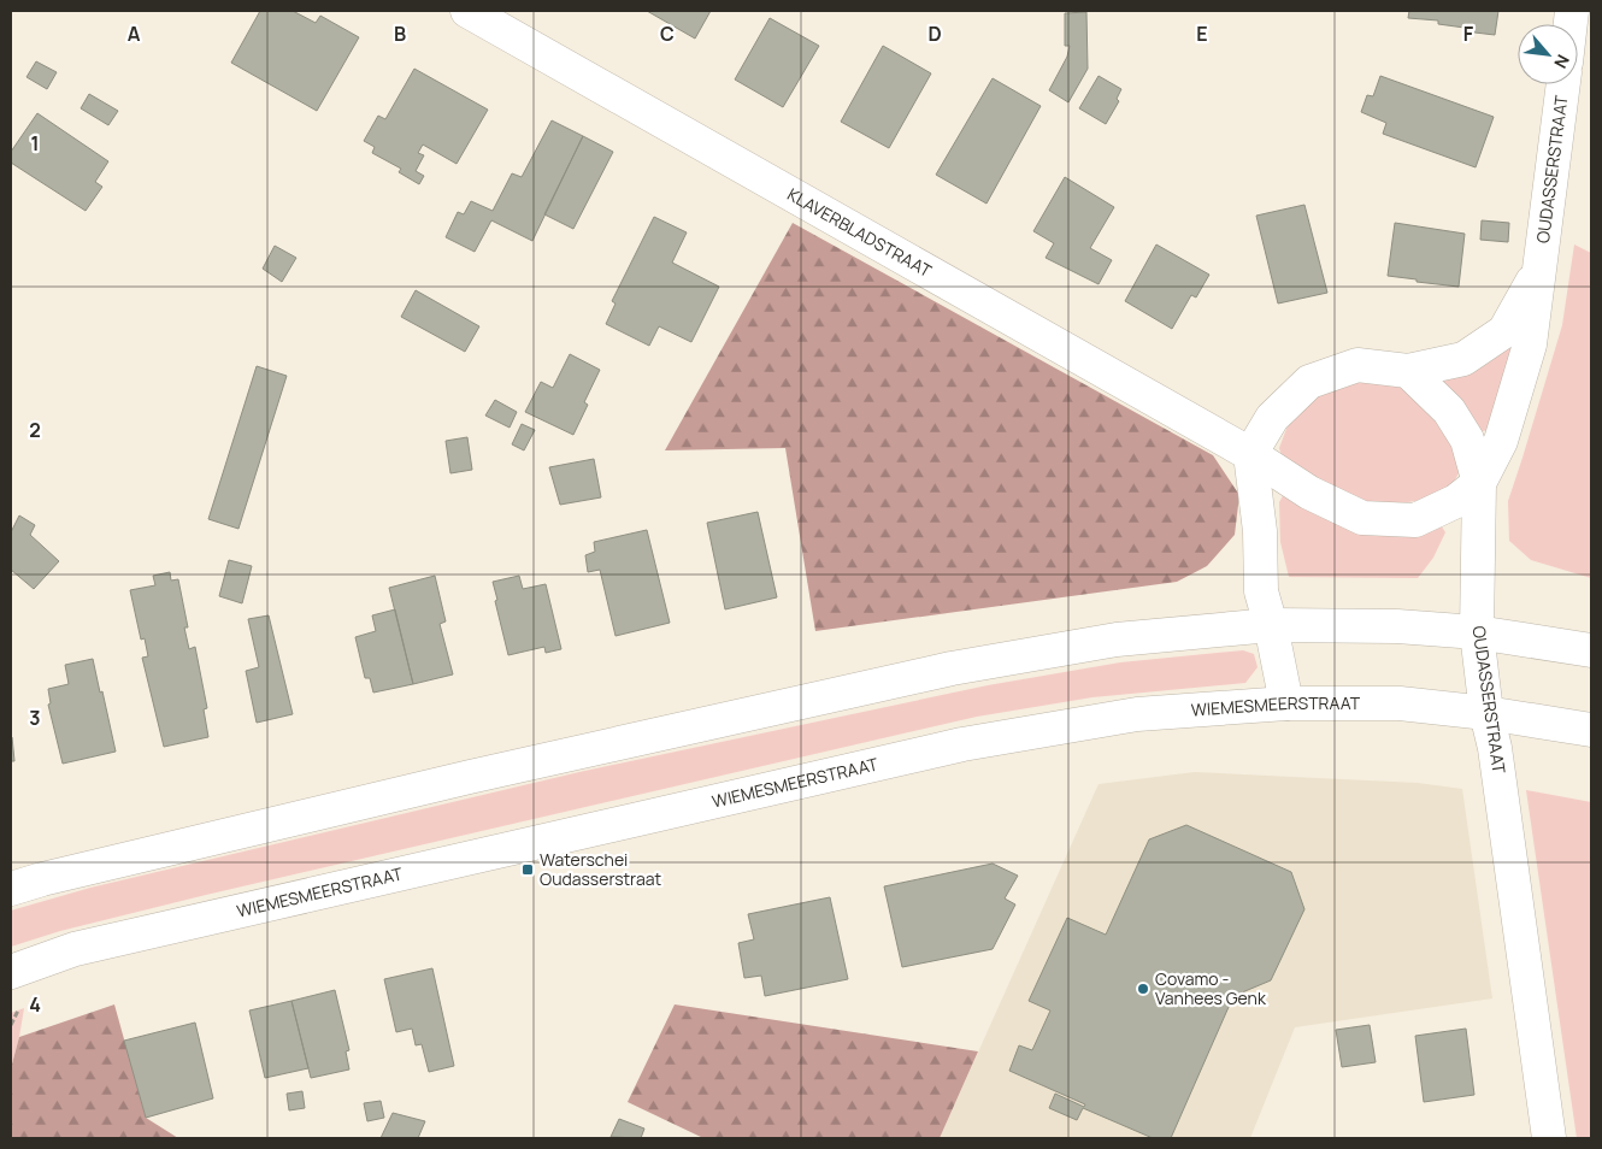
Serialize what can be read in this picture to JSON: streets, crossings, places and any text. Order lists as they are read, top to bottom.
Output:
{
  "streets": {
    "main road": ["OUDASSERSTRAAT", "KLAVERBLADSTRAAT", "WIEMESMEERSTRAAT"]
  },
  "crossings": [
    ["OUDASSERSTRAAT", "KLAVERBLADSTRAAT"],
    ["OUDASSERSTRAAT", "WIEMESMEERSTRAAT"]
  ],
  "places": {
    "transit": ["Waterschei Oudasserstraat"],
    "other": ["Covamo - Vanhees Genk"]
  },
  "north": "bottom right",
  "grid": {
    "columns": [
      "A",
      "B",
      "C",
      "D",
      "E",
      "F"
    ],
    "rows": [
      "1",
      "2",
      "3",
      "4"
    ]
  }
}
